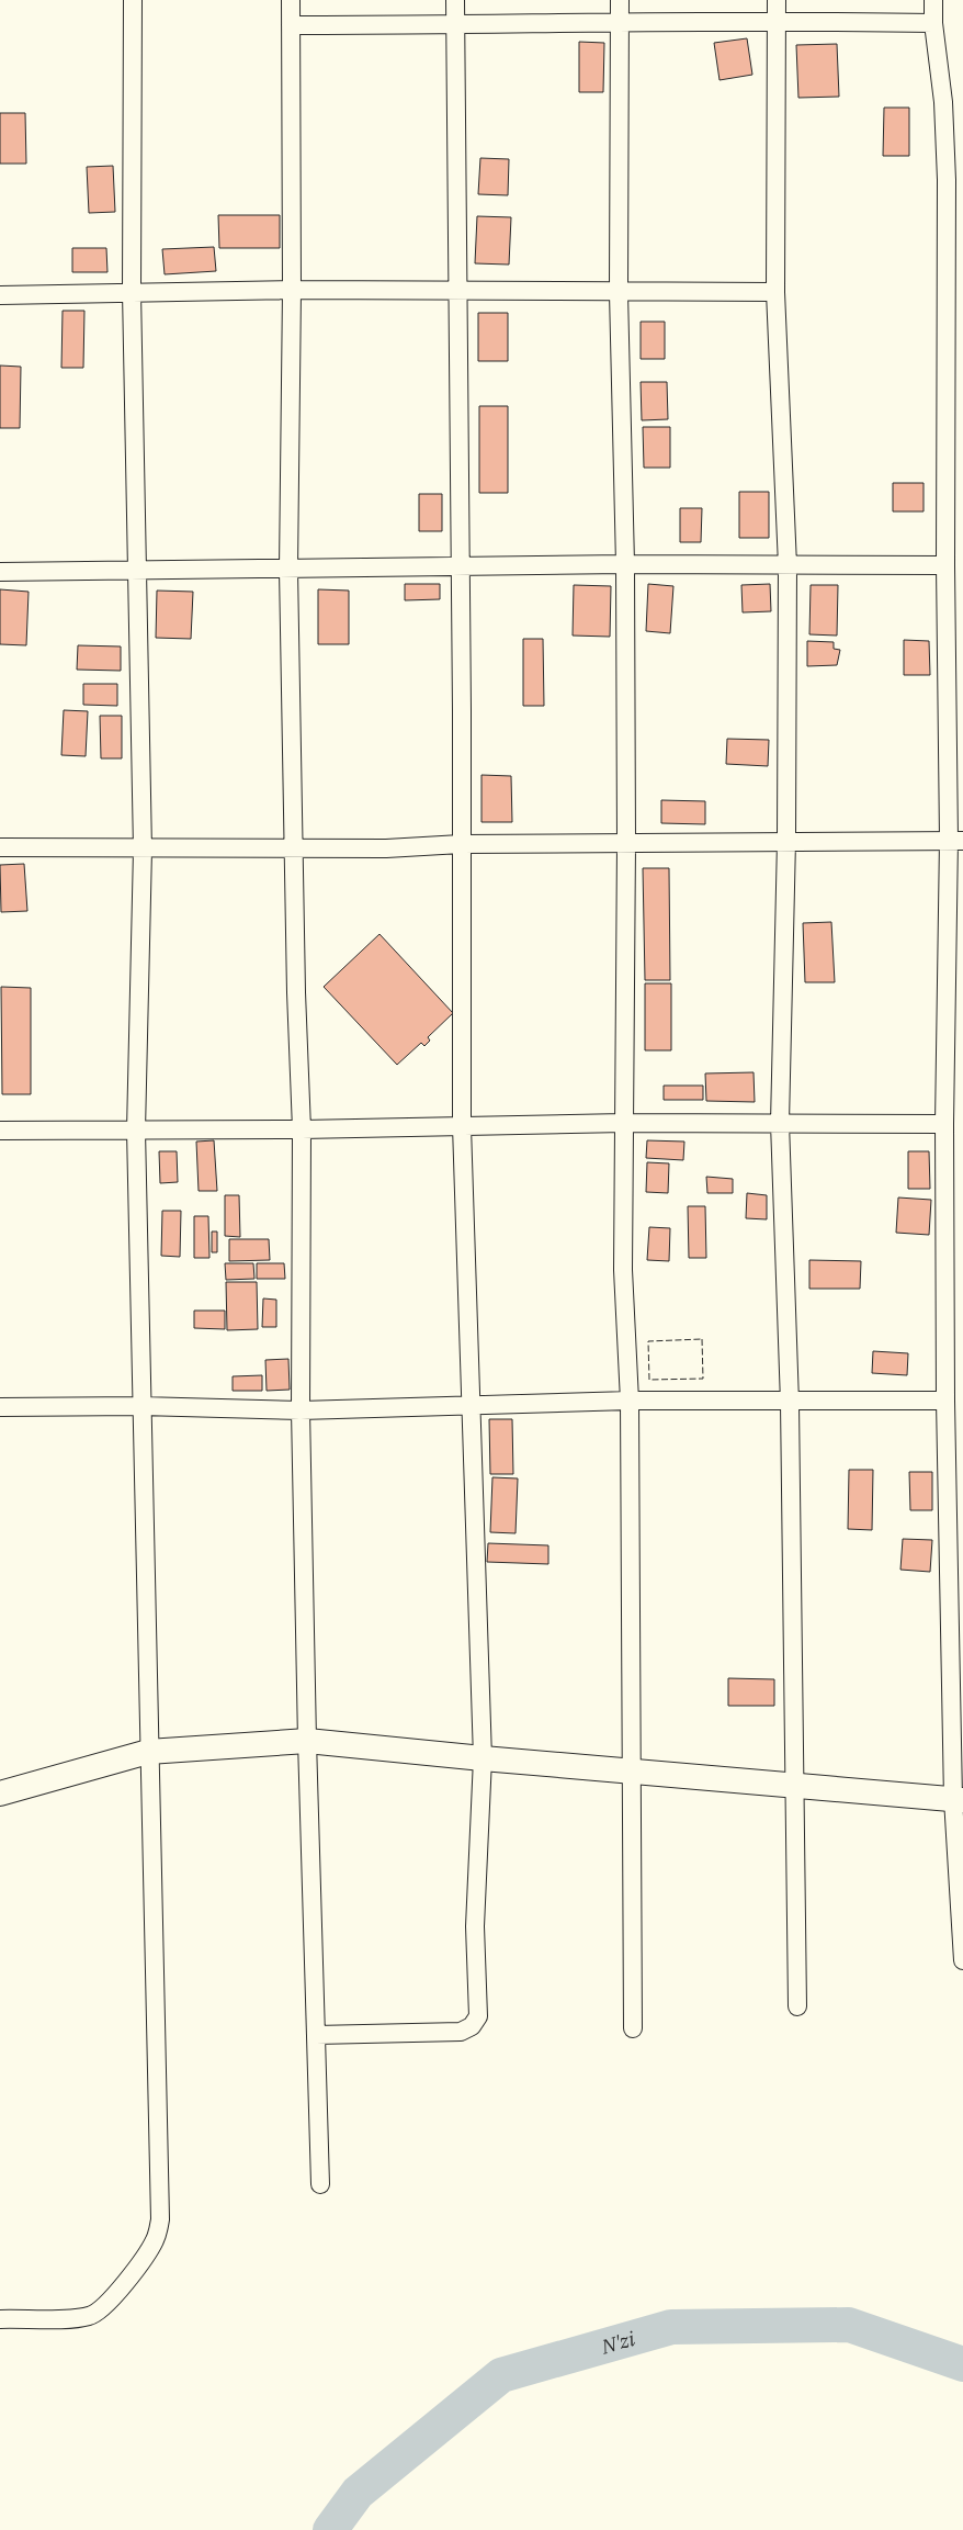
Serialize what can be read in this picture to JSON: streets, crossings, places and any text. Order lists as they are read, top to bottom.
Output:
{
  "water": ["N'zi"]
}
